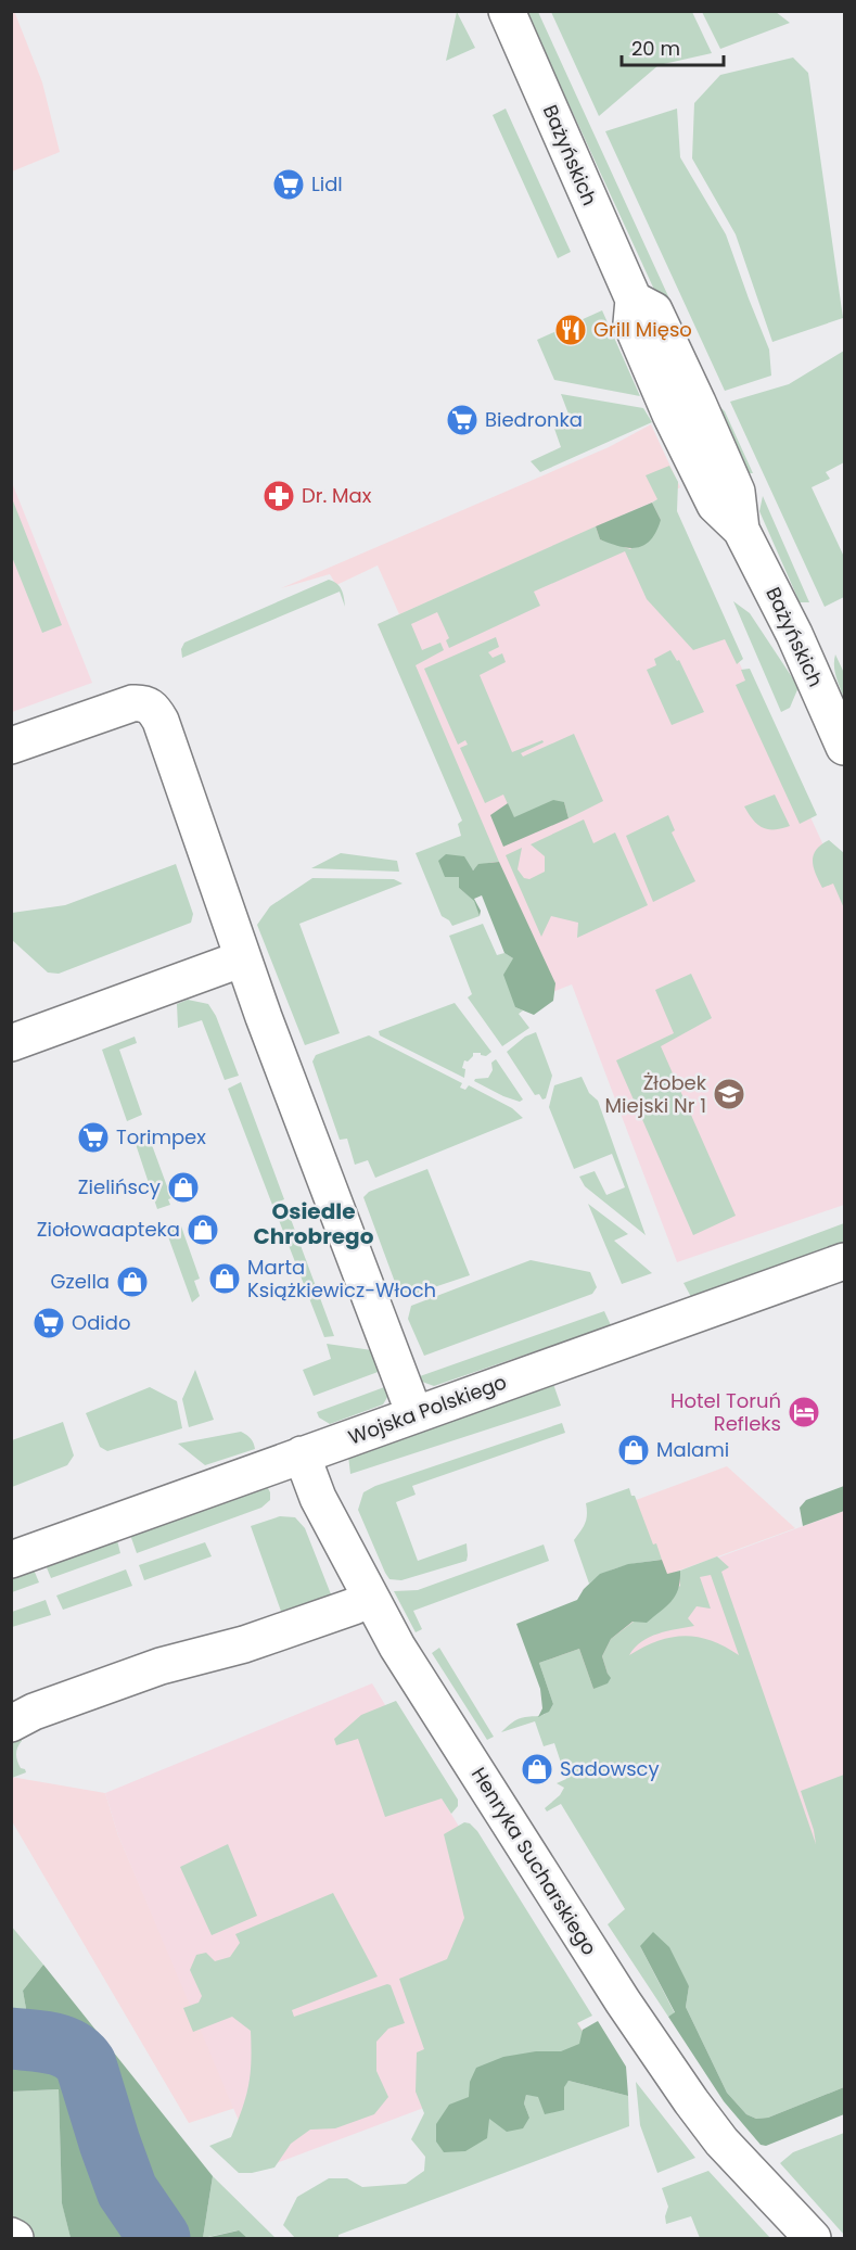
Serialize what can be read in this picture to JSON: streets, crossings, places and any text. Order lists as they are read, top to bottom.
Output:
{
  "streets": {
    "street": ["Bażyńskich", "Wojska Polskiego", "Henryka Sucharskiego"]
  },
  "crossings": [
    ["Wojska Polskiego", "Henryka Sucharskiego"]
  ],
  "districts": ["Osiedle Chrobrego"],
  "places": {
    "supermarket": [
      "Lidl",
      "Biedronka",
      "Torimpex",
      "Odido"
    ],
    "restaurant": ["Grill Mięso"],
    "pharmacy": ["Dr. Max"],
    "school or university": ["Żłobek Miejski Nr 1"],
    "shop": [
      "Zielińscy",
      "Ziołowaapteka",
      "Marta Książkiewicz-Włoch",
      "Gzella",
      "Malami",
      "Sadowscy"
    ],
    "hotel": ["Hotel Toruń Refleks"]
  },
  "scale_bar": "20 m"
}
